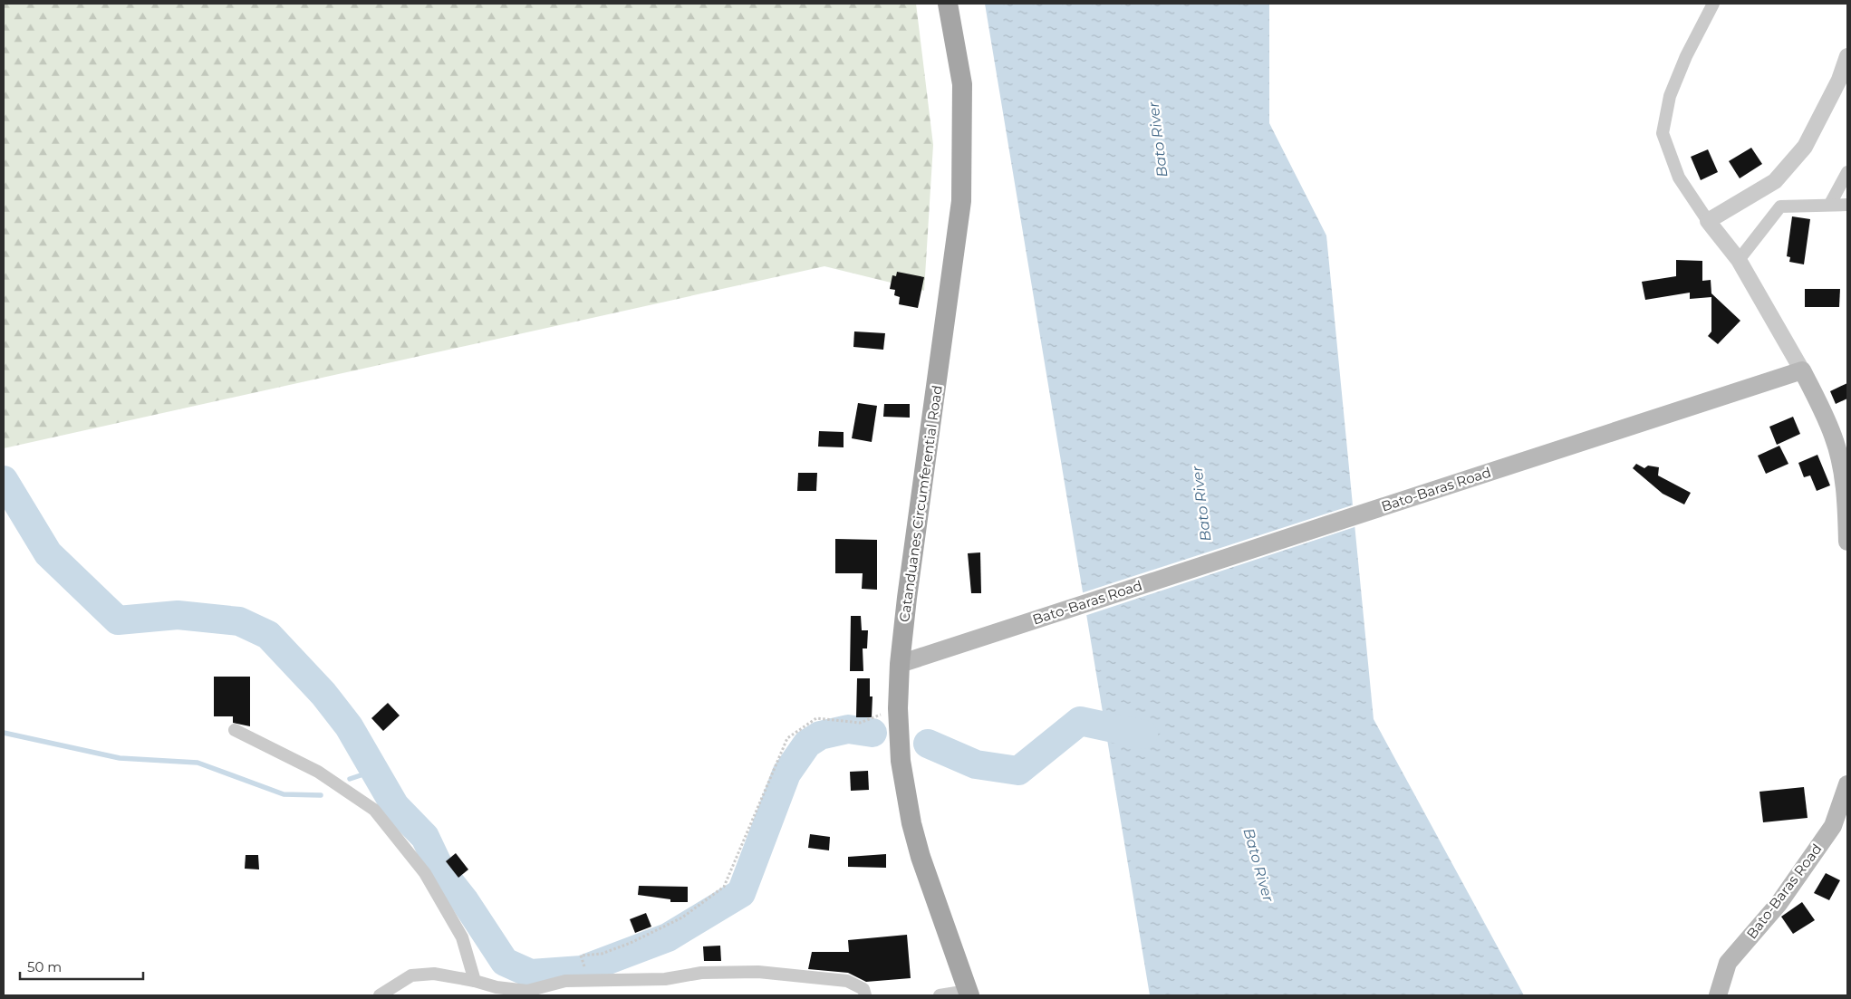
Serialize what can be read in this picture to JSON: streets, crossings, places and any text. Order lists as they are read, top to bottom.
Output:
{
  "streets": {
    "main road": ["Bato-Baras Road", "Catanduanes Circumferential Road"]
  },
  "crossings": [
    ["Bato-Baras Road", "Catanduanes Circumferential Road"]
  ],
  "water": ["Bato River"],
  "scale_bar": "50 m"
}
